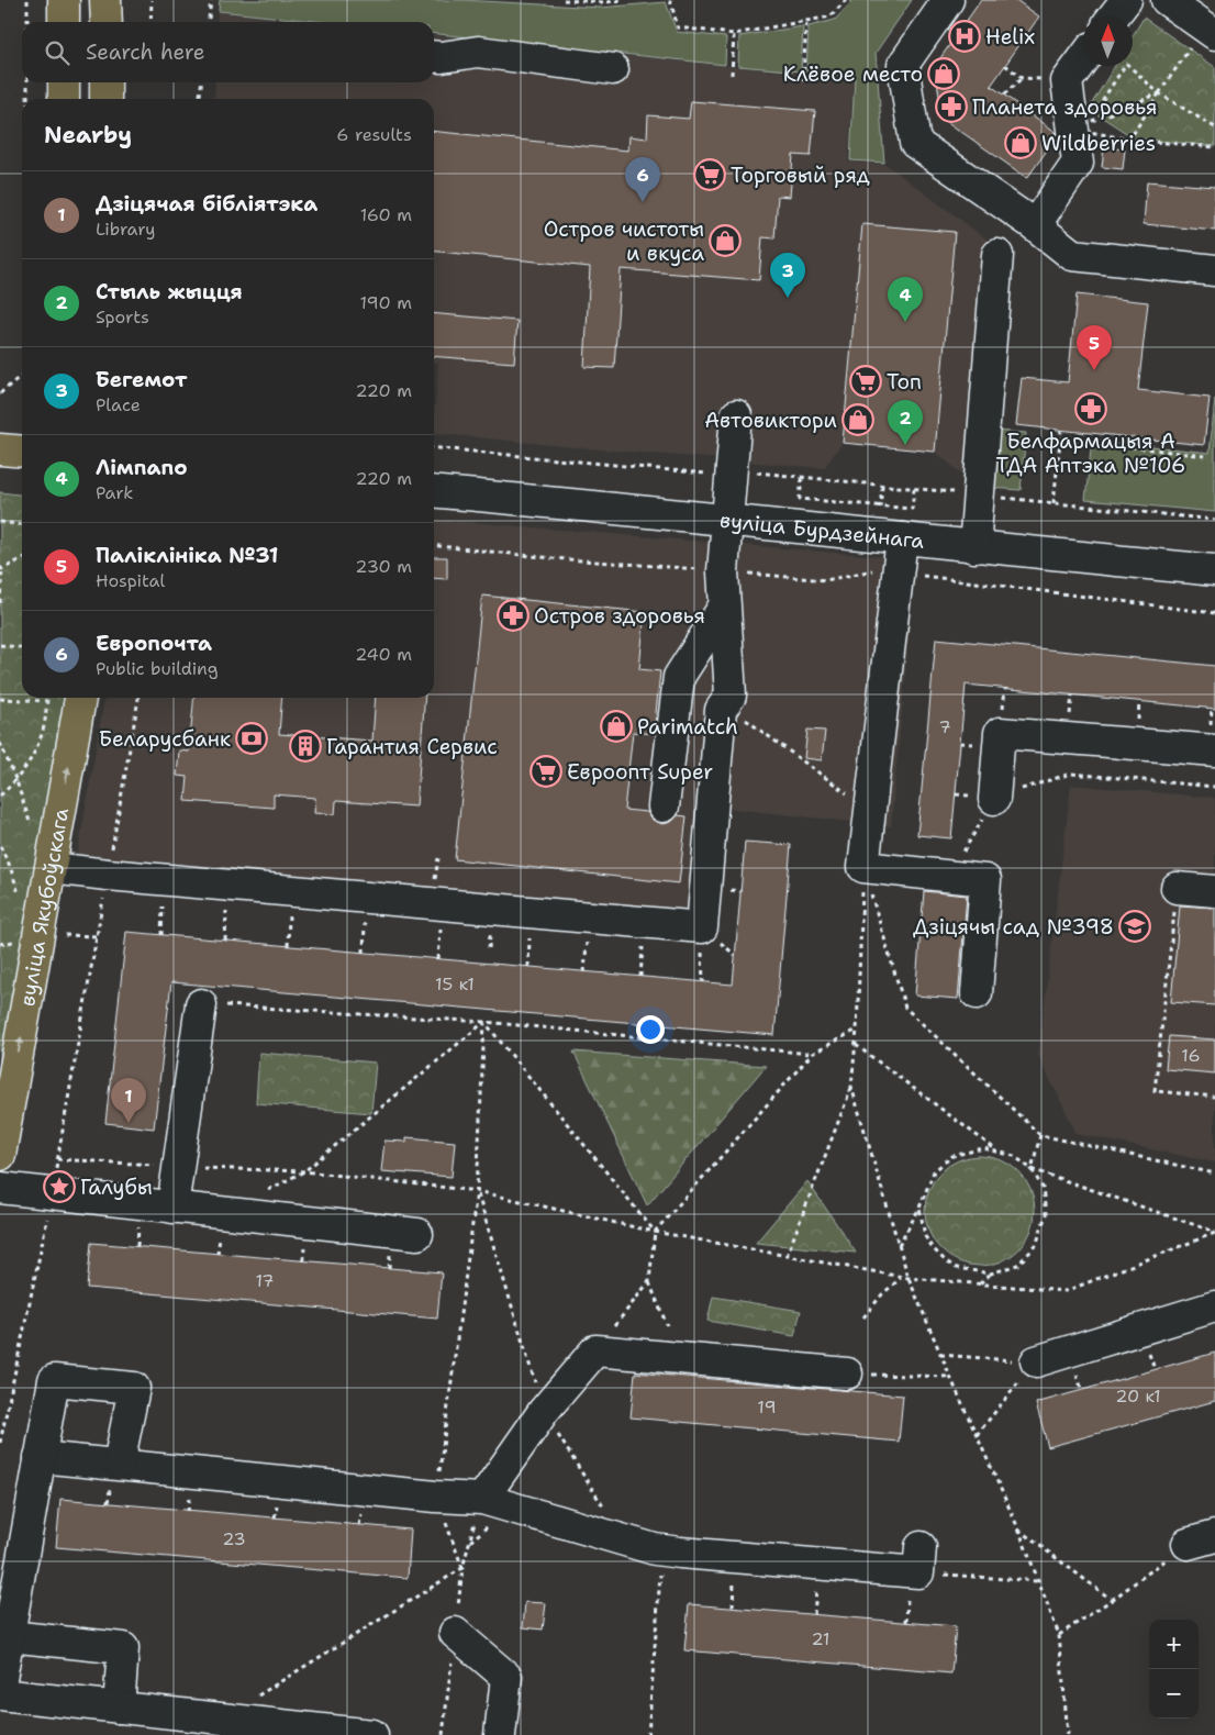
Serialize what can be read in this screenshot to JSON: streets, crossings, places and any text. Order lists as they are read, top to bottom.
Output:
{
  "streets": {
    "main road": ["вуліца Якубоўскага"],
    "street": ["вуліца Бурдзейнага"]
  },
  "one_way": ["вуліца Якубоўскага"],
  "places": {
    "hospital": ["Helix"],
    "shop": [
      "Клёвое место",
      "Wildberries",
      "Остров чистоты и вкуса",
      "Автовиктори",
      "Parimatch"
    ],
    "pharmacy": ["Планета здоровья", "Белфармацыя А ТДА Аптэка №106", "Остров здоровья"],
    "supermarket": ["Торговый ряд", "Топ", "Евроопт Super"],
    "bank": ["Беларусбанк"],
    "building": ["Гарантия Сервис"],
    "school or university": ["Дзіцячы сад №398"],
    "place": ["Галубы"]
  },
  "house_numbers": [
    "7",
    "15 к1",
    "16",
    "17",
    "20 к1",
    "19",
    "23",
    "21"
  ],
  "north": "top",
  "page": {
    "search": "Search here",
    "heading": ["Nearby", "6 results"],
    "pins": [
      "6",
      "3",
      "4",
      "5",
      "2",
      "1"
    ],
    "list": [
      {
        "mark": "1",
        "name": "Дзіцячая бібліятэка",
        "note": "Library",
        "value": "160 m"
      },
      {
        "mark": "2",
        "name": "Стыль жыцця",
        "note": "Sports",
        "value": "190 m"
      },
      {
        "mark": "3",
        "name": "Бегемот",
        "note": "Place",
        "value": "220 m"
      },
      {
        "mark": "4",
        "name": "Лімпапо",
        "note": "Park",
        "value": "220 m"
      },
      {
        "mark": "5",
        "name": "Паліклініка №31",
        "note": "Hospital",
        "value": "230 m"
      },
      {
        "mark": "6",
        "name": "Европочта",
        "note": "Public building",
        "value": "240 m"
      }
    ],
    "map_buttons": ["+", "−"]
  }
}
